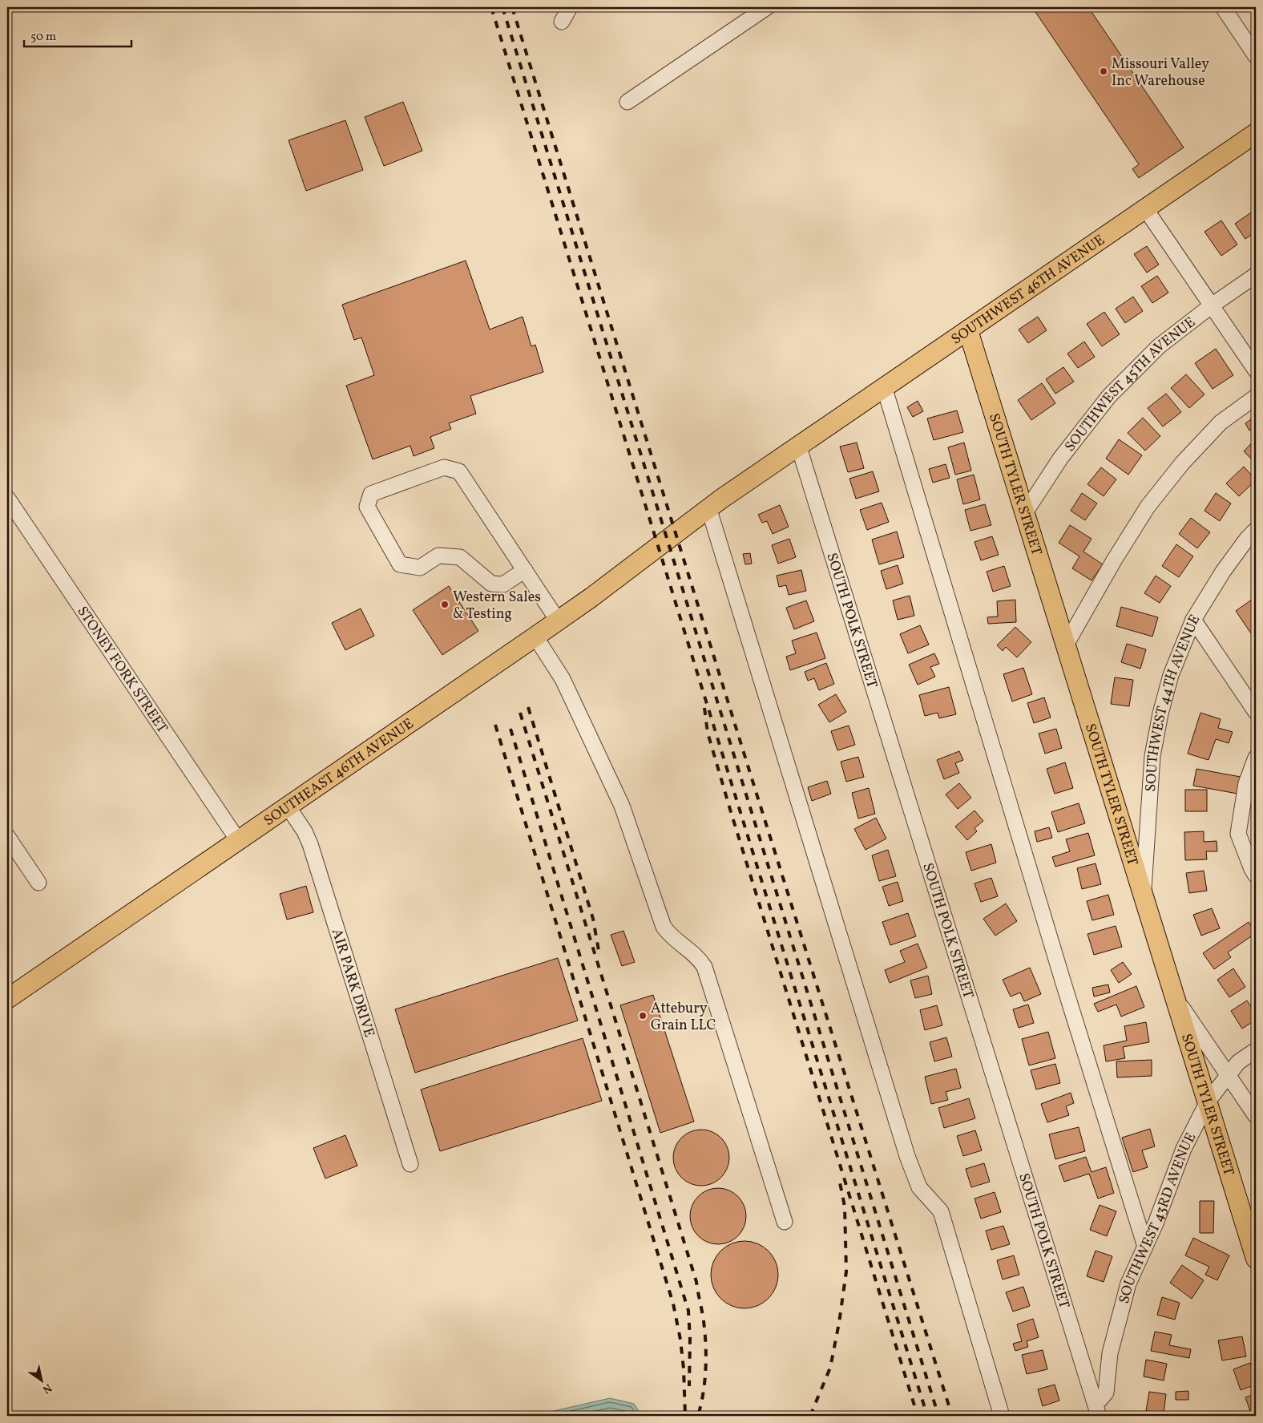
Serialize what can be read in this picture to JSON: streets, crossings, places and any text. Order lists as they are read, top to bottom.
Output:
{
  "streets": {
    "main road": ["SOUTHWEST 46TH AVENUE", "SOUTH TYLER STREET", "SOUTHEAST 46TH AVENUE"],
    "street": [
      "SOUTHWEST 45TH AVENUE",
      "SOUTH POLK STREET",
      "STONEY FORK STREET",
      "SOUTHWEST 44TH AVENUE",
      "AIR PARK DRIVE",
      "SOUTHWEST 43RD AVENUE"
    ]
  },
  "crossings": [
    ["SOUTHWEST 46TH AVENUE", "SOUTH TYLER STREET"],
    ["SOUTHWEST 46TH AVENUE", "SOUTH POLK STREET"],
    ["SOUTHWEST 46TH AVENUE", "SOUTHEAST 46TH AVENUE"],
    ["SOUTHWEST 45TH AVENUE", "SOUTH TYLER STREET"],
    ["SOUTH TYLER STREET", "SOUTHWEST 44TH AVENUE"],
    ["SOUTH TYLER STREET", "SOUTHWEST 43RD AVENUE"],
    ["SOUTH POLK STREET", "SOUTHWEST 43RD AVENUE"],
    ["STONEY FORK STREET", "SOUTHEAST 46TH AVENUE"],
    ["SOUTHEAST 46TH AVENUE", "AIR PARK DRIVE"]
  ],
  "places": ["Missouri Valley Inc Warehouse", "Western Sales & Testing", "Attebury Grain LLC"],
  "scale_bar": "50 m",
  "north": "bottom right"
}
